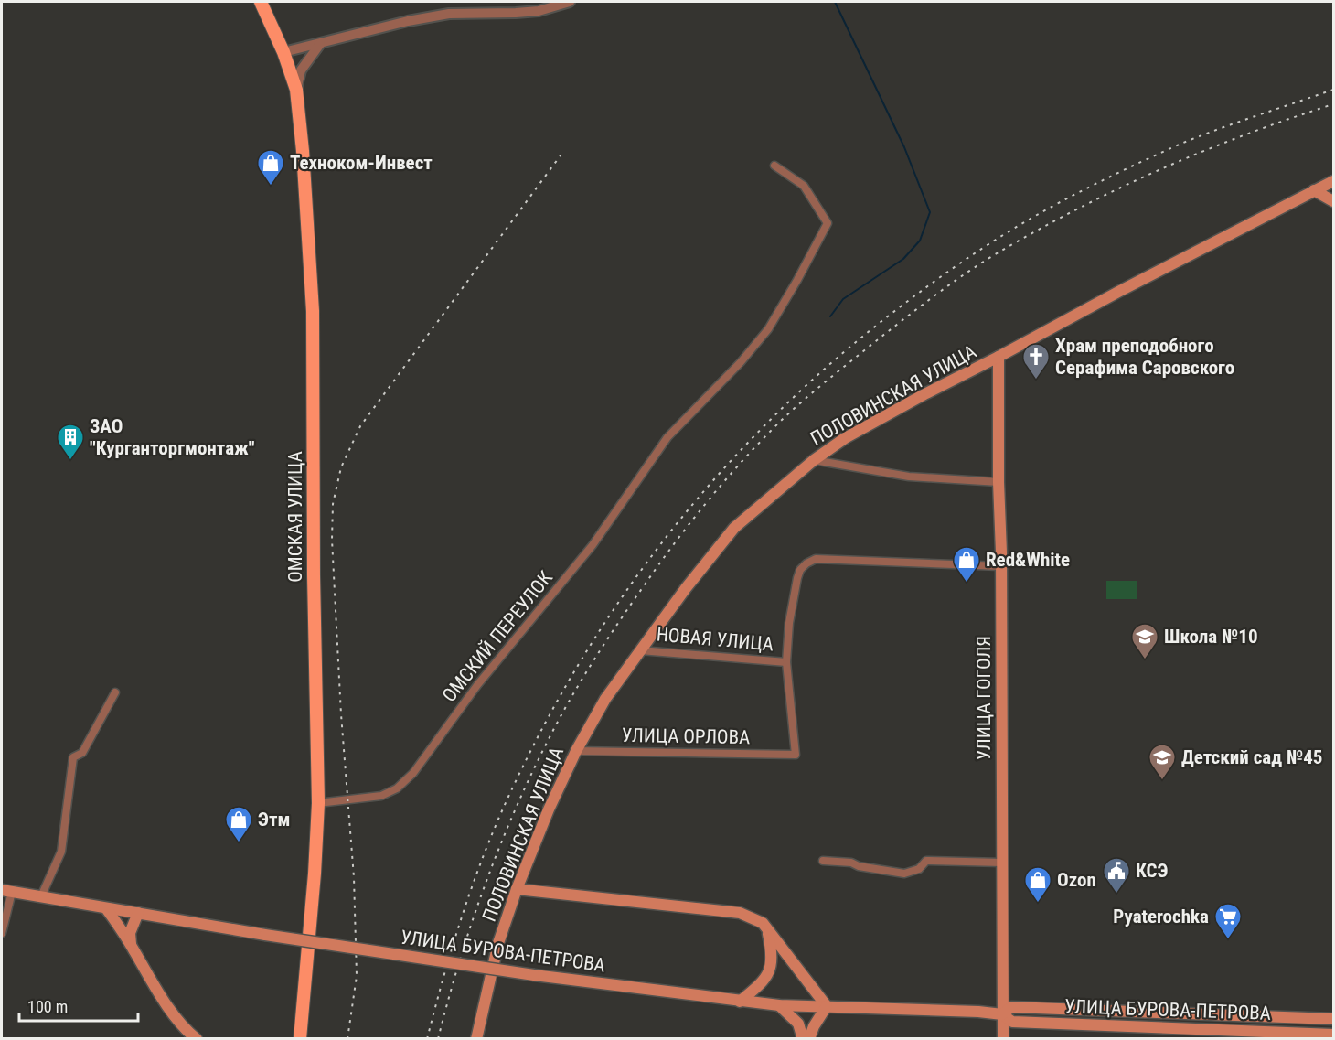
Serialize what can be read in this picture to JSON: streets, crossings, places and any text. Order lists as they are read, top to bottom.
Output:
{
  "streets": {
    "main road": [
      "ПОЛОВИНСКАЯ УЛИЦА",
      "ОМСКАЯ УЛИЦА",
      "УЛИЦА ГОГОЛЯ",
      "УЛИЦА БУРОВА-ПЕТРОВА"
    ],
    "street": ["ОМСКИЙ ПЕРЕУЛОК", "НОВАЯ УЛИЦА", "УЛИЦА ОРЛОВА"]
  },
  "crossings": [
    ["ПОЛОВИНСКАЯ УЛИЦА", "НОВАЯ УЛИЦА"],
    ["ПОЛОВИНСКАЯ УЛИЦА", "УЛИЦА ГОГОЛЯ"],
    ["ПОЛОВИНСКАЯ УЛИЦА", "УЛИЦА ОРЛОВА"],
    ["ОМСКАЯ УЛИЦА", "ОМСКИЙ ПЕРЕУЛОК"],
    ["НОВАЯ УЛИЦА", "УЛИЦА ОРЛОВА"],
    ["УЛИЦА ГОГОЛЯ", "УЛИЦА БУРОВА-ПЕТРОВА"]
  ],
  "places": {
    "shop": [
      "Техноком-Инвест",
      "Red&White",
      "Этм",
      "Ozon"
    ],
    "church": ["Храм преподобного Серафима Саровского"],
    "building": ["ЗАО \"Курганторгмонтаж\""],
    "school or university": ["Школа №10", "Детский сад №45"],
    "public building": ["КСЭ"],
    "supermarket": ["Pyaterochka"]
  },
  "scale_bar": "100 m"
}
